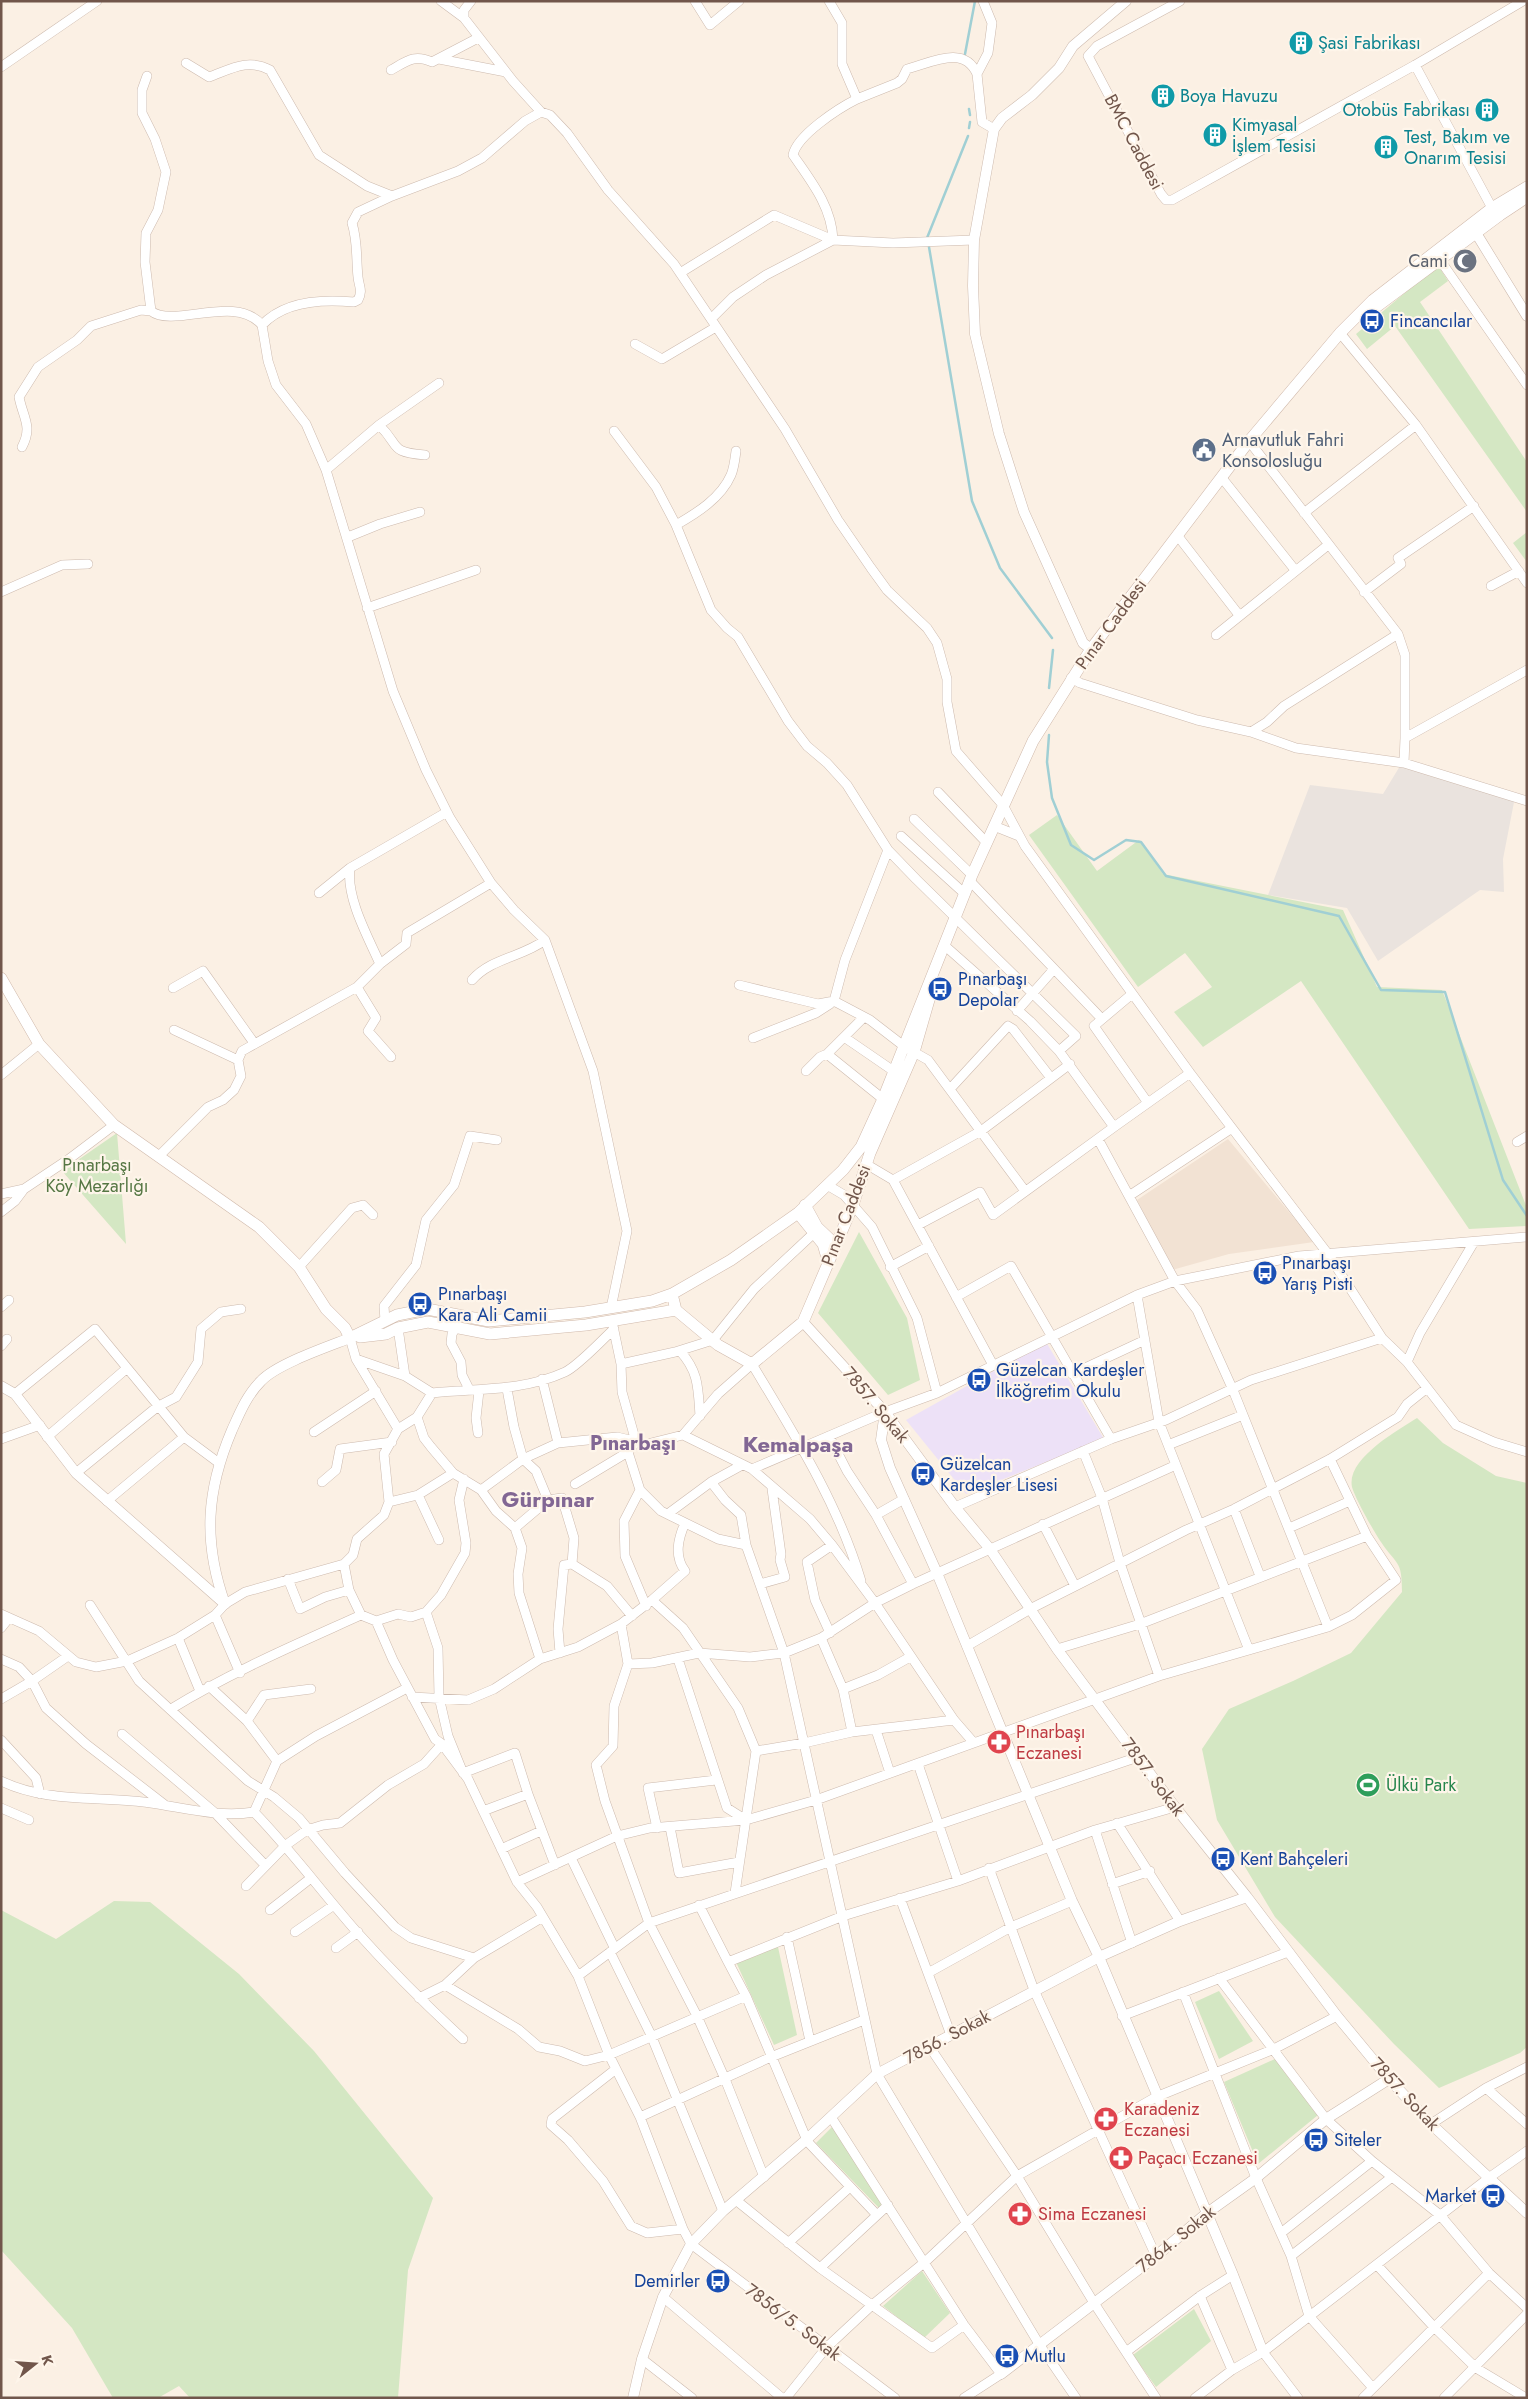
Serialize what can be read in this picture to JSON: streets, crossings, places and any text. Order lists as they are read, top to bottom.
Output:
{
  "streets": {
    "main road": ["Pınar Caddesi"],
    "street": [
      "BMC Caddesi",
      "7857. Sokak",
      "7856. Sokak",
      "7864. Sokak",
      "7856/5. Sokak"
    ]
  },
  "crossings": [
    ["Pınar Caddesi", "7857. Sokak"],
    ["7857. Sokak", "7856. Sokak"],
    ["7857. Sokak", "7864. Sokak"],
    ["7856. Sokak", "7856/5. Sokak"]
  ],
  "districts": ["Pınarbaşı", "Kemalpaşa", "Gürpınar"],
  "parks": ["Pınarbaşı Köy Mezarlığı"],
  "places": {
    "building": [
      "Şasi Fabrikası",
      "Boya Havuzu",
      "Otobüs Fabrikası",
      "Kimyasal İşlem Tesisi",
      "Test, Bakım ve Onarım Tesisi"
    ],
    "mosque": ["Cami"],
    "bus stop": [
      "Fincancılar",
      "Pınarbaşı Depolar",
      "Pınarbaşı Yarış Pisti",
      "Pınarbaşı Kara Ali Camii",
      "Güzelcan Kardeşler İlköğretim Okulu",
      "Güzelcan Kardeşler Lisesi",
      "Kent Bahçeleri",
      "Siteler",
      "Market",
      "Demirler",
      "Mutlu"
    ],
    "public building": ["Arnavutluk Fahri Konsolosluğu"],
    "pharmacy": [
      "Pınarbaşı Eczanesi",
      "Karadeniz Eczanesi",
      "Paçacı Eczanesi",
      "Sima Eczanesi"
    ],
    "sports": ["Ülkü Park"]
  },
  "north": "right"
}
